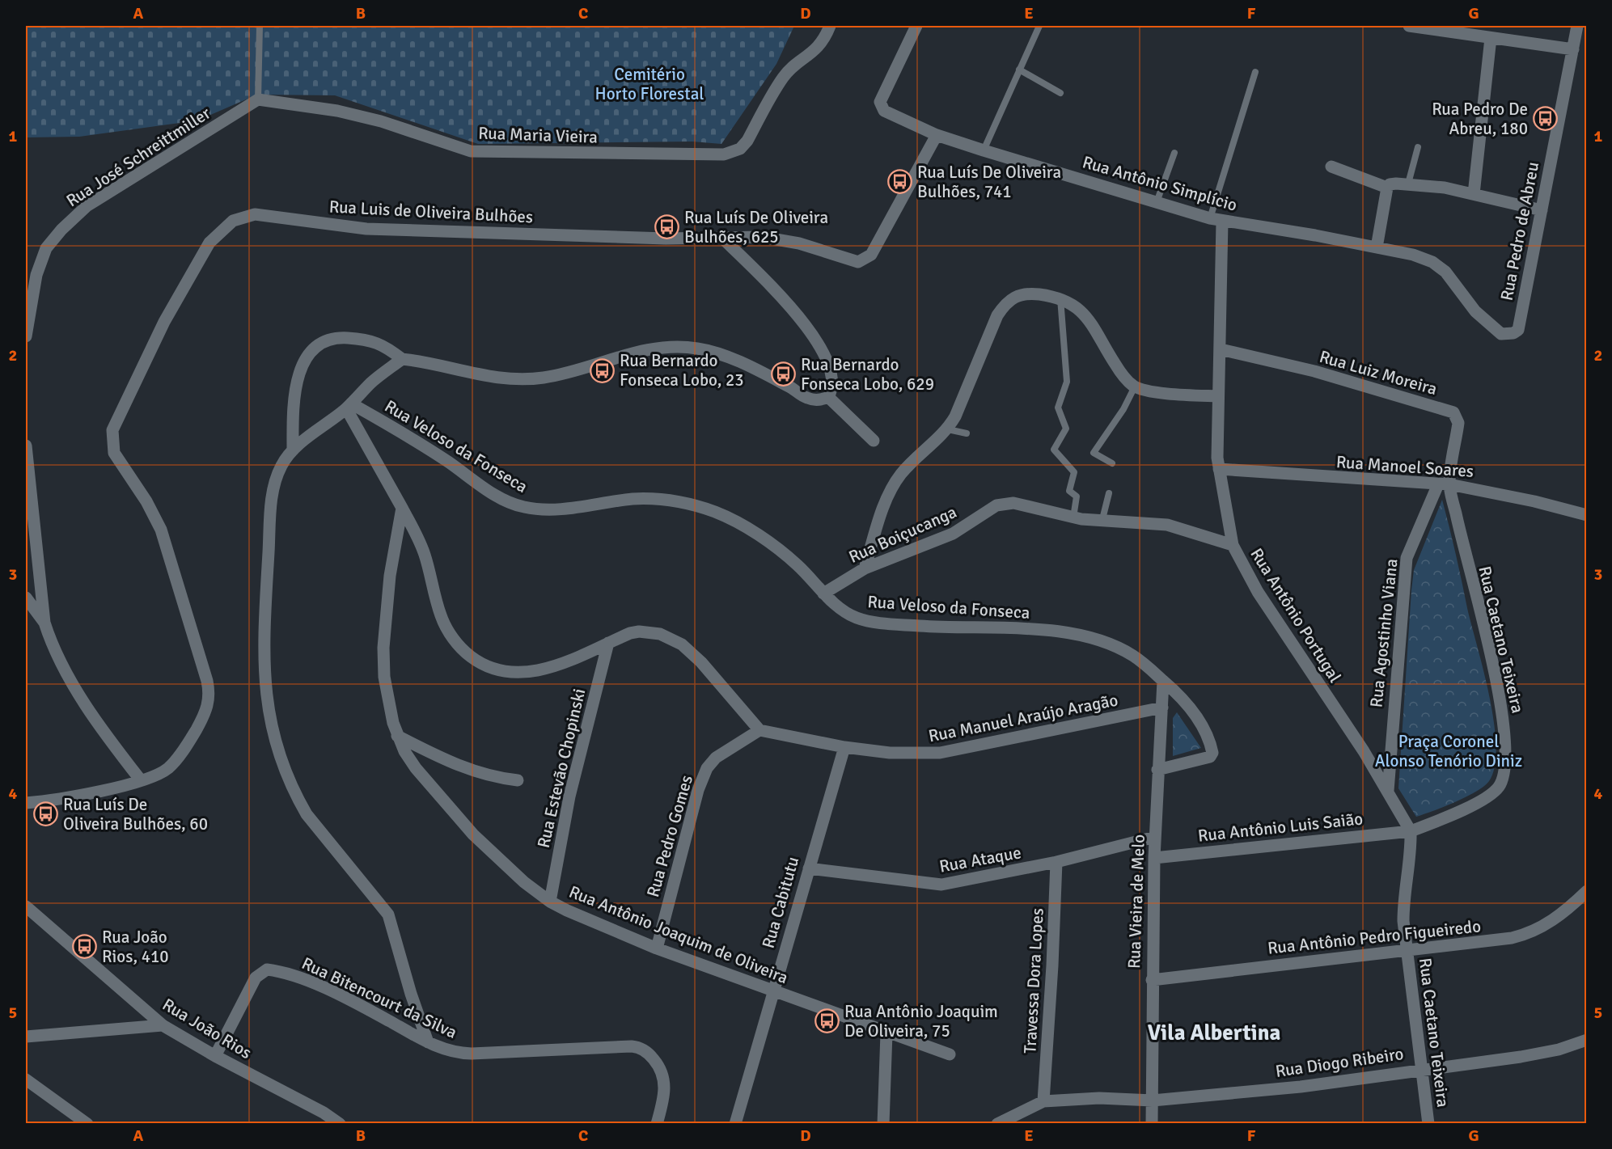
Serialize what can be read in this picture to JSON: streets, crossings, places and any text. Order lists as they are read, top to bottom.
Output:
{
  "streets": {
    "street": [
      "Rua Maria Vieira",
      "Rua José Schreittmiller",
      "Rua Antônio Simplício",
      "Rua Luis de Oliveira Bulhões",
      "Rua Pedro de Abreu",
      "Rua Luiz Moreira",
      "Rua Veloso da Fonseca",
      "Rua Manoel Soares",
      "Rua Boiçucanga",
      "Rua Antônio Portugal",
      "Rua Agostinho Viana",
      "Rua Caetano Teixeira",
      "Rua Manuel Araújo Aragão",
      "Rua Estevão Chopinski",
      "Rua Antônio Luis Saião",
      "Rua Pedro Gomes",
      "Rua Ataque",
      "Rua Vieira de Melo",
      "Rua Cabitutu",
      "Rua Antônio Joaquim de Oliveira",
      "Rua Antônio Pedro Figueiredo",
      "Travessa Dora Lopes",
      "Rua Bitencourt da Silva",
      "Rua João Rios",
      "Rua Diogo Ribeiro"
    ]
  },
  "crossings": [
    ["Rua Maria Vieira", "Rua José Schreittmiller"],
    ["Rua Antônio Simplício", "Rua Luis de Oliveira Bulhões"],
    ["Rua Antônio Simplício", "Rua Pedro de Abreu"],
    ["Rua Antônio Simplício", "Rua Antônio Portugal"],
    ["Rua Luiz Moreira", "Rua Manoel Soares"],
    ["Rua Luiz Moreira", "Rua Antônio Portugal"],
    ["Rua Luiz Moreira", "Rua Agostinho Viana"],
    ["Rua Luiz Moreira", "Rua Caetano Teixeira"],
    ["Rua Veloso da Fonseca", "Rua Boiçucanga"],
    ["Rua Veloso da Fonseca", "Rua Vieira de Melo"],
    ["Rua Manoel Soares", "Rua Antônio Portugal"],
    ["Rua Manoel Soares", "Rua Agostinho Viana"],
    ["Rua Manoel Soares", "Rua Caetano Teixeira"],
    ["Rua Boiçucanga", "Rua Antônio Portugal"],
    ["Rua Antônio Portugal", "Rua Agostinho Viana"],
    ["Rua Antônio Portugal", "Rua Caetano Teixeira"],
    ["Rua Antônio Portugal", "Rua Antônio Luis Saião"],
    ["Rua Agostinho Viana", "Rua Caetano Teixeira"],
    ["Rua Caetano Teixeira", "Rua Antônio Luis Saião"],
    ["Rua Caetano Teixeira", "Rua Antônio Pedro Figueiredo"],
    ["Rua Caetano Teixeira", "Rua Diogo Ribeiro"],
    ["Rua Manuel Araújo Aragão", "Rua Pedro Gomes"],
    ["Rua Manuel Araújo Aragão", "Rua Vieira de Melo"],
    ["Rua Manuel Araújo Aragão", "Rua Cabitutu"],
    ["Rua Estevão Chopinski", "Rua Antônio Joaquim de Oliveira"],
    ["Rua Antônio Luis Saião", "Rua Vieira de Melo"],
    ["Rua Pedro Gomes", "Rua Antônio Joaquim de Oliveira"],
    ["Rua Ataque", "Rua Vieira de Melo"],
    ["Rua Ataque", "Rua Cabitutu"],
    ["Rua Ataque", "Travessa Dora Lopes"],
    ["Rua Vieira de Melo", "Rua Antônio Pedro Figueiredo"],
    ["Rua Vieira de Melo", "Rua Diogo Ribeiro"],
    ["Rua Cabitutu", "Rua Antônio Joaquim de Oliveira"],
    ["Travessa Dora Lopes", "Rua Diogo Ribeiro"],
    ["Rua Bitencourt da Silva", "Rua João Rios"]
  ],
  "districts": ["Vila Albertina"],
  "parks": ["Cemitério Horto Florestal", "Praça Coronel Alonso Tenório Diniz"],
  "places": {
    "bus stop": [
      "Rua Pedro De Abreu, 180",
      "Rua Luís De Oliveira Bulhões, 741",
      "Rua Luís De Oliveira Bulhões, 625",
      "Rua Bernardo Fonseca Lobo, 23",
      "Rua Bernardo Fonseca Lobo, 629",
      "Rua Luís De Oliveira Bulhões, 60",
      "Rua João Rios, 410",
      "Rua Antônio Joaquim De Oliveira, 75"
    ]
  },
  "grid": {
    "columns": [
      "A",
      "B",
      "C",
      "D",
      "E",
      "F",
      "G"
    ],
    "rows": [
      "1",
      "2",
      "3",
      "4",
      "5"
    ]
  }
}
